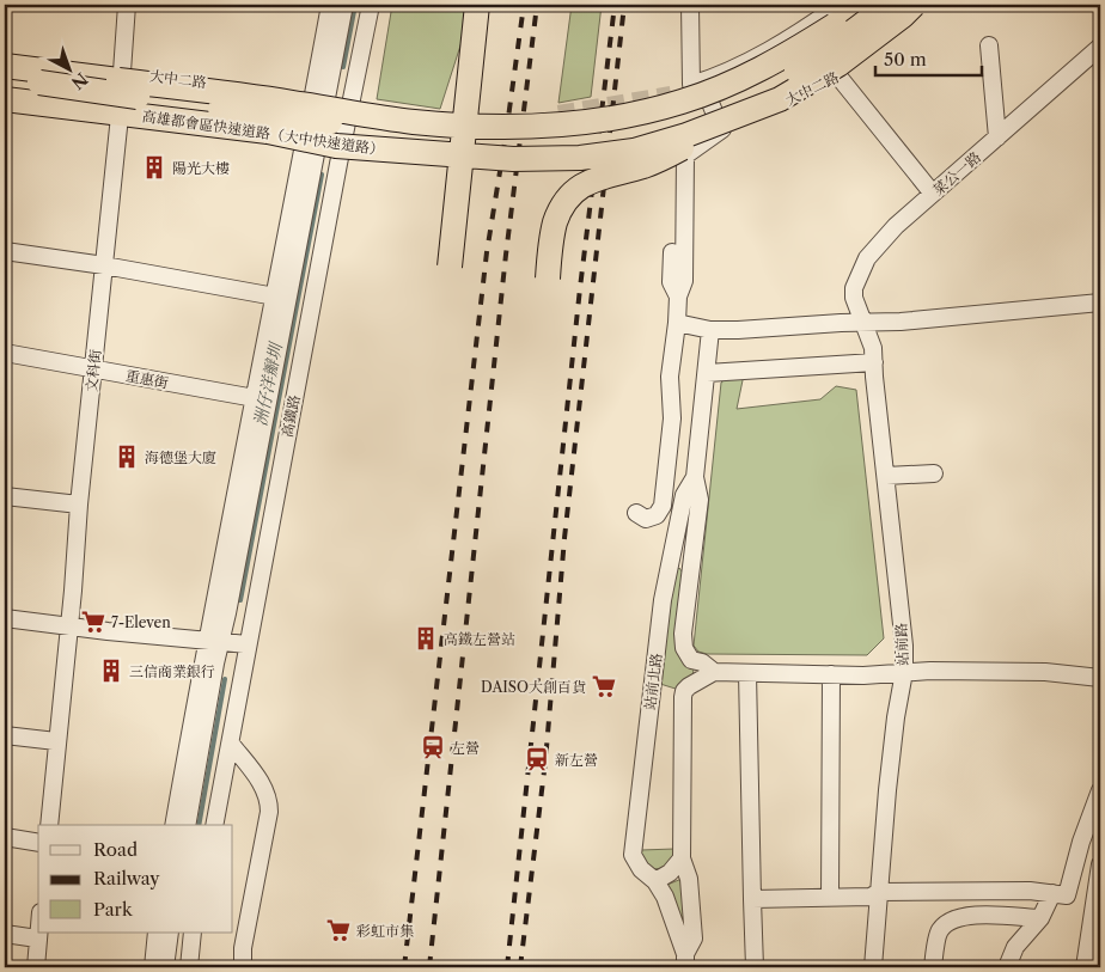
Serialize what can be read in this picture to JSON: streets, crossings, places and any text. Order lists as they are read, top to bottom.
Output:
{
  "streets": {
    "highway": ["高雄都會區快速道路（大中快速道路）"],
    "street": [
      "大中二路",
      "菜公一路",
      "文科街",
      "重惠街",
      "高鐵路",
      "站前路",
      "站前北路"
    ]
  },
  "crossings": [
    ["大中二路", "高鐵路"],
    ["菜公一路", "站前路"],
    ["文科街", "重惠街"],
    ["重惠街", "高鐵路"],
    ["站前路", "站前北路"]
  ],
  "water": ["洲仔洋瓣圳"],
  "places": {
    "building": [
      "陽光大樓",
      "海德堡大廈",
      "高鐵左營站",
      "三信商業銀行"
    ],
    "supermarket": ["7-Eleven", "DAISO大創百貨", "彩虹市集"],
    "station": ["左營", "新左營"]
  },
  "legend": ["Road", "Railway", "Park"],
  "scale_bar": "50 m",
  "north": "bottom right"
}
